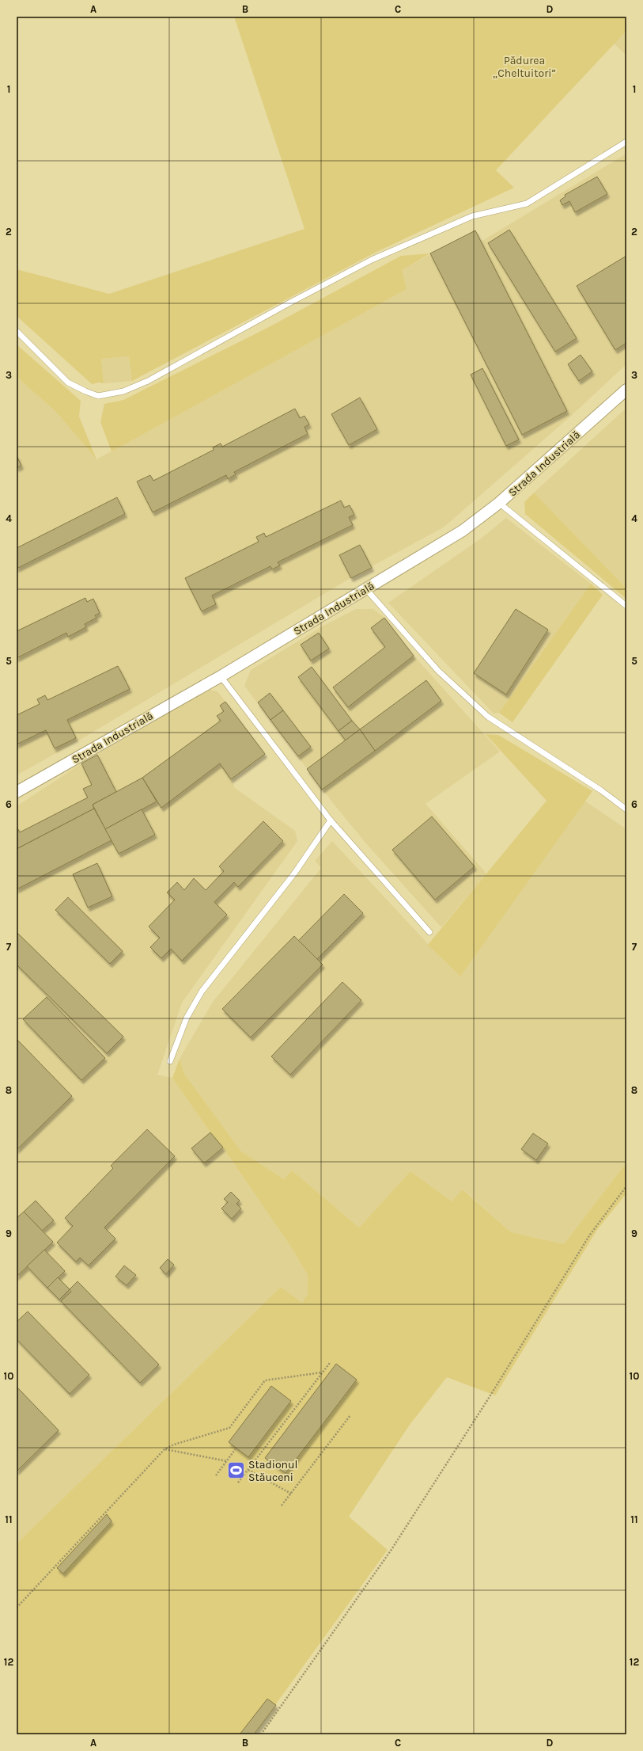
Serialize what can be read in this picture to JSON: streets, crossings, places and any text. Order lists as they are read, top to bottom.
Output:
{
  "streets": {
    "street": ["Strada Industrială"]
  },
  "parks": ["Pădurea „Cheltuitori”"],
  "places": {
    "sports": ["Stadionul Stăuceni"]
  },
  "grid": {
    "columns": [
      "A",
      "B",
      "C",
      "D"
    ],
    "rows": [
      "1",
      "2",
      "3",
      "4",
      "5",
      "6",
      "7",
      "8",
      "9",
      "10",
      "11",
      "12"
    ]
  }
}
